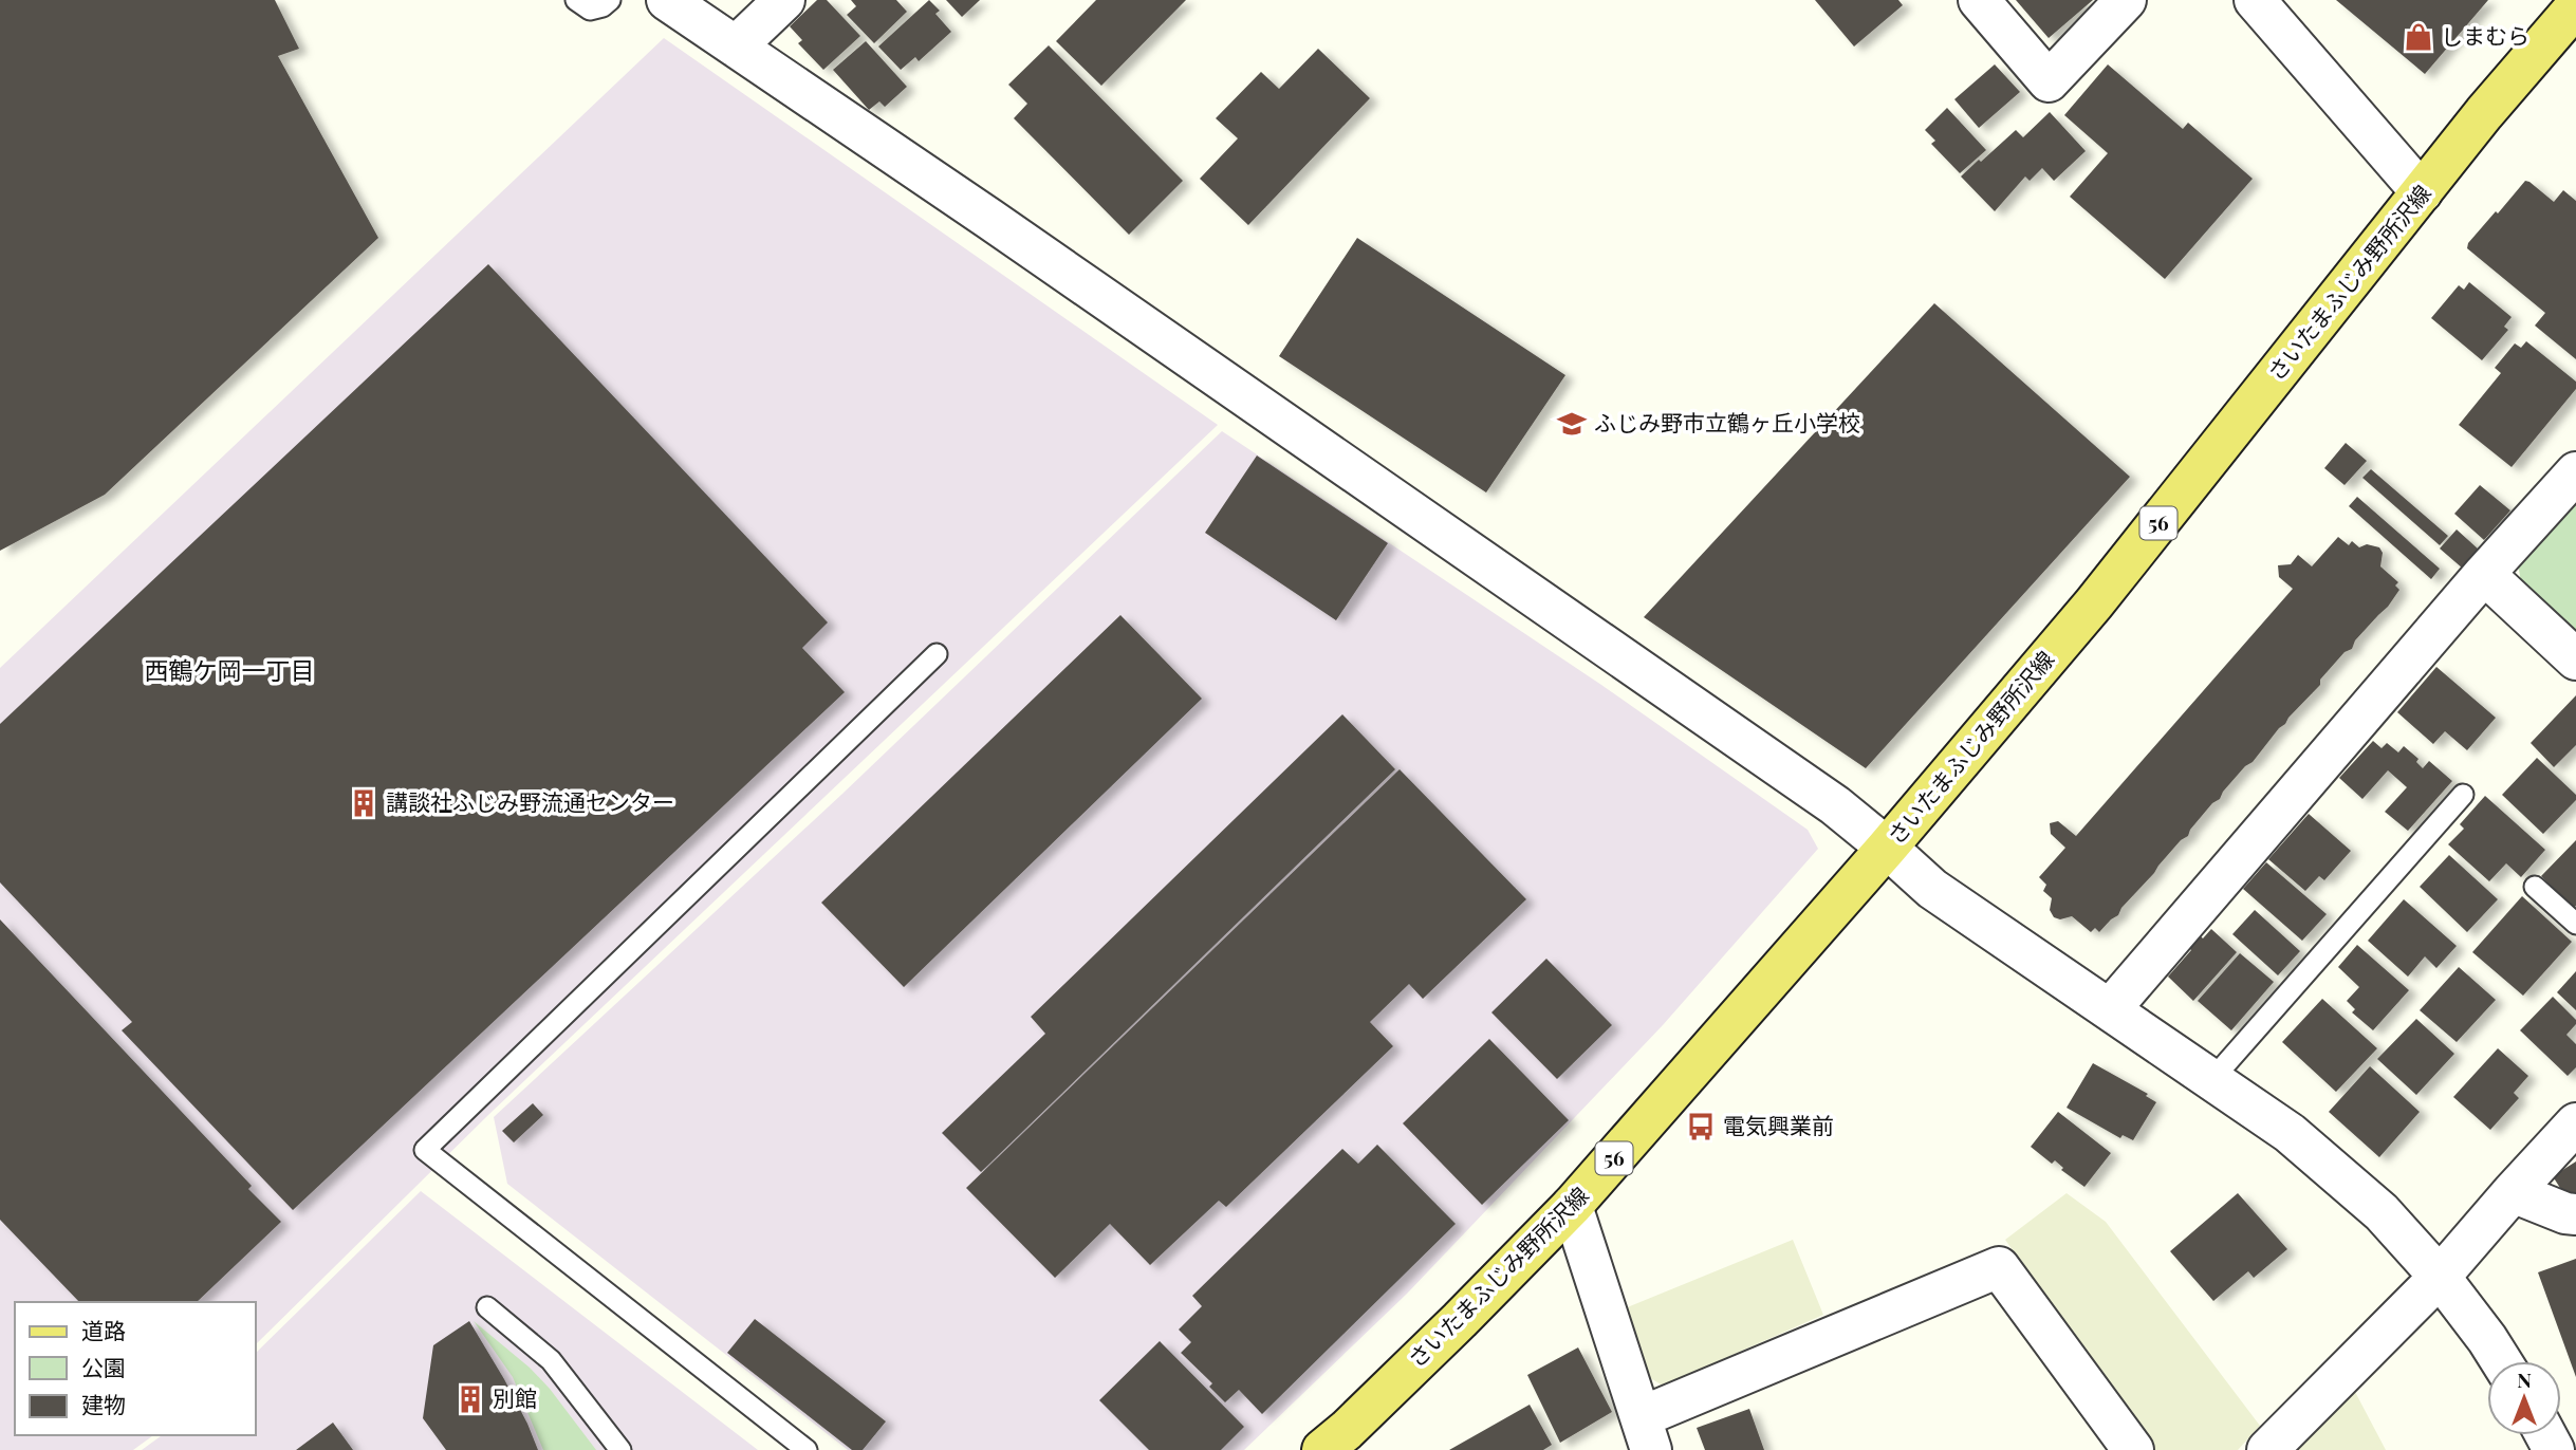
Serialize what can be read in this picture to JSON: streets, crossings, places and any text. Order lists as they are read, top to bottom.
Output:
{
  "streets": {
    "main road": ["さいたまふじみ野所沢線", "56"]
  },
  "districts": ["西鶴ケ岡一丁目"],
  "places": {
    "shop": ["しまむら"],
    "school or university": ["ふじみ野市立鶴ヶ丘小学校"],
    "building": ["講談社ふじみ野流通センター", "別館"],
    "bus stop": ["電気興業前"]
  },
  "legend": ["道路", "公園", "建物"],
  "north": "top"
}
